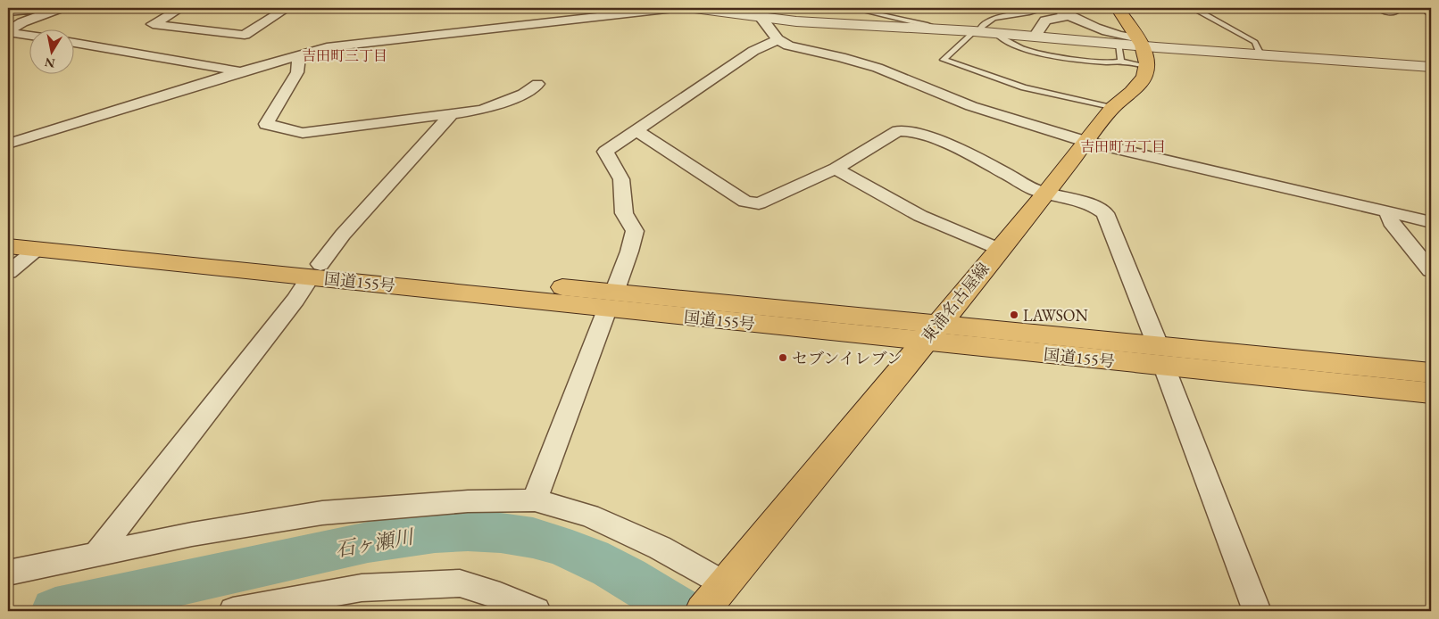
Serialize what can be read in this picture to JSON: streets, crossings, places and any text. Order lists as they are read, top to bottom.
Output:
{
  "streets": {
    "main road": ["国道155号", "東浦名古屋線"]
  },
  "crossings": [
    ["国道155号", "東浦名古屋線"]
  ],
  "districts": ["吉田町三丁目", "吉田町五丁目"],
  "water": ["石ヶ瀬川"],
  "places": ["LAWSON", "セブンイレブン"],
  "north": "bottom"
}
